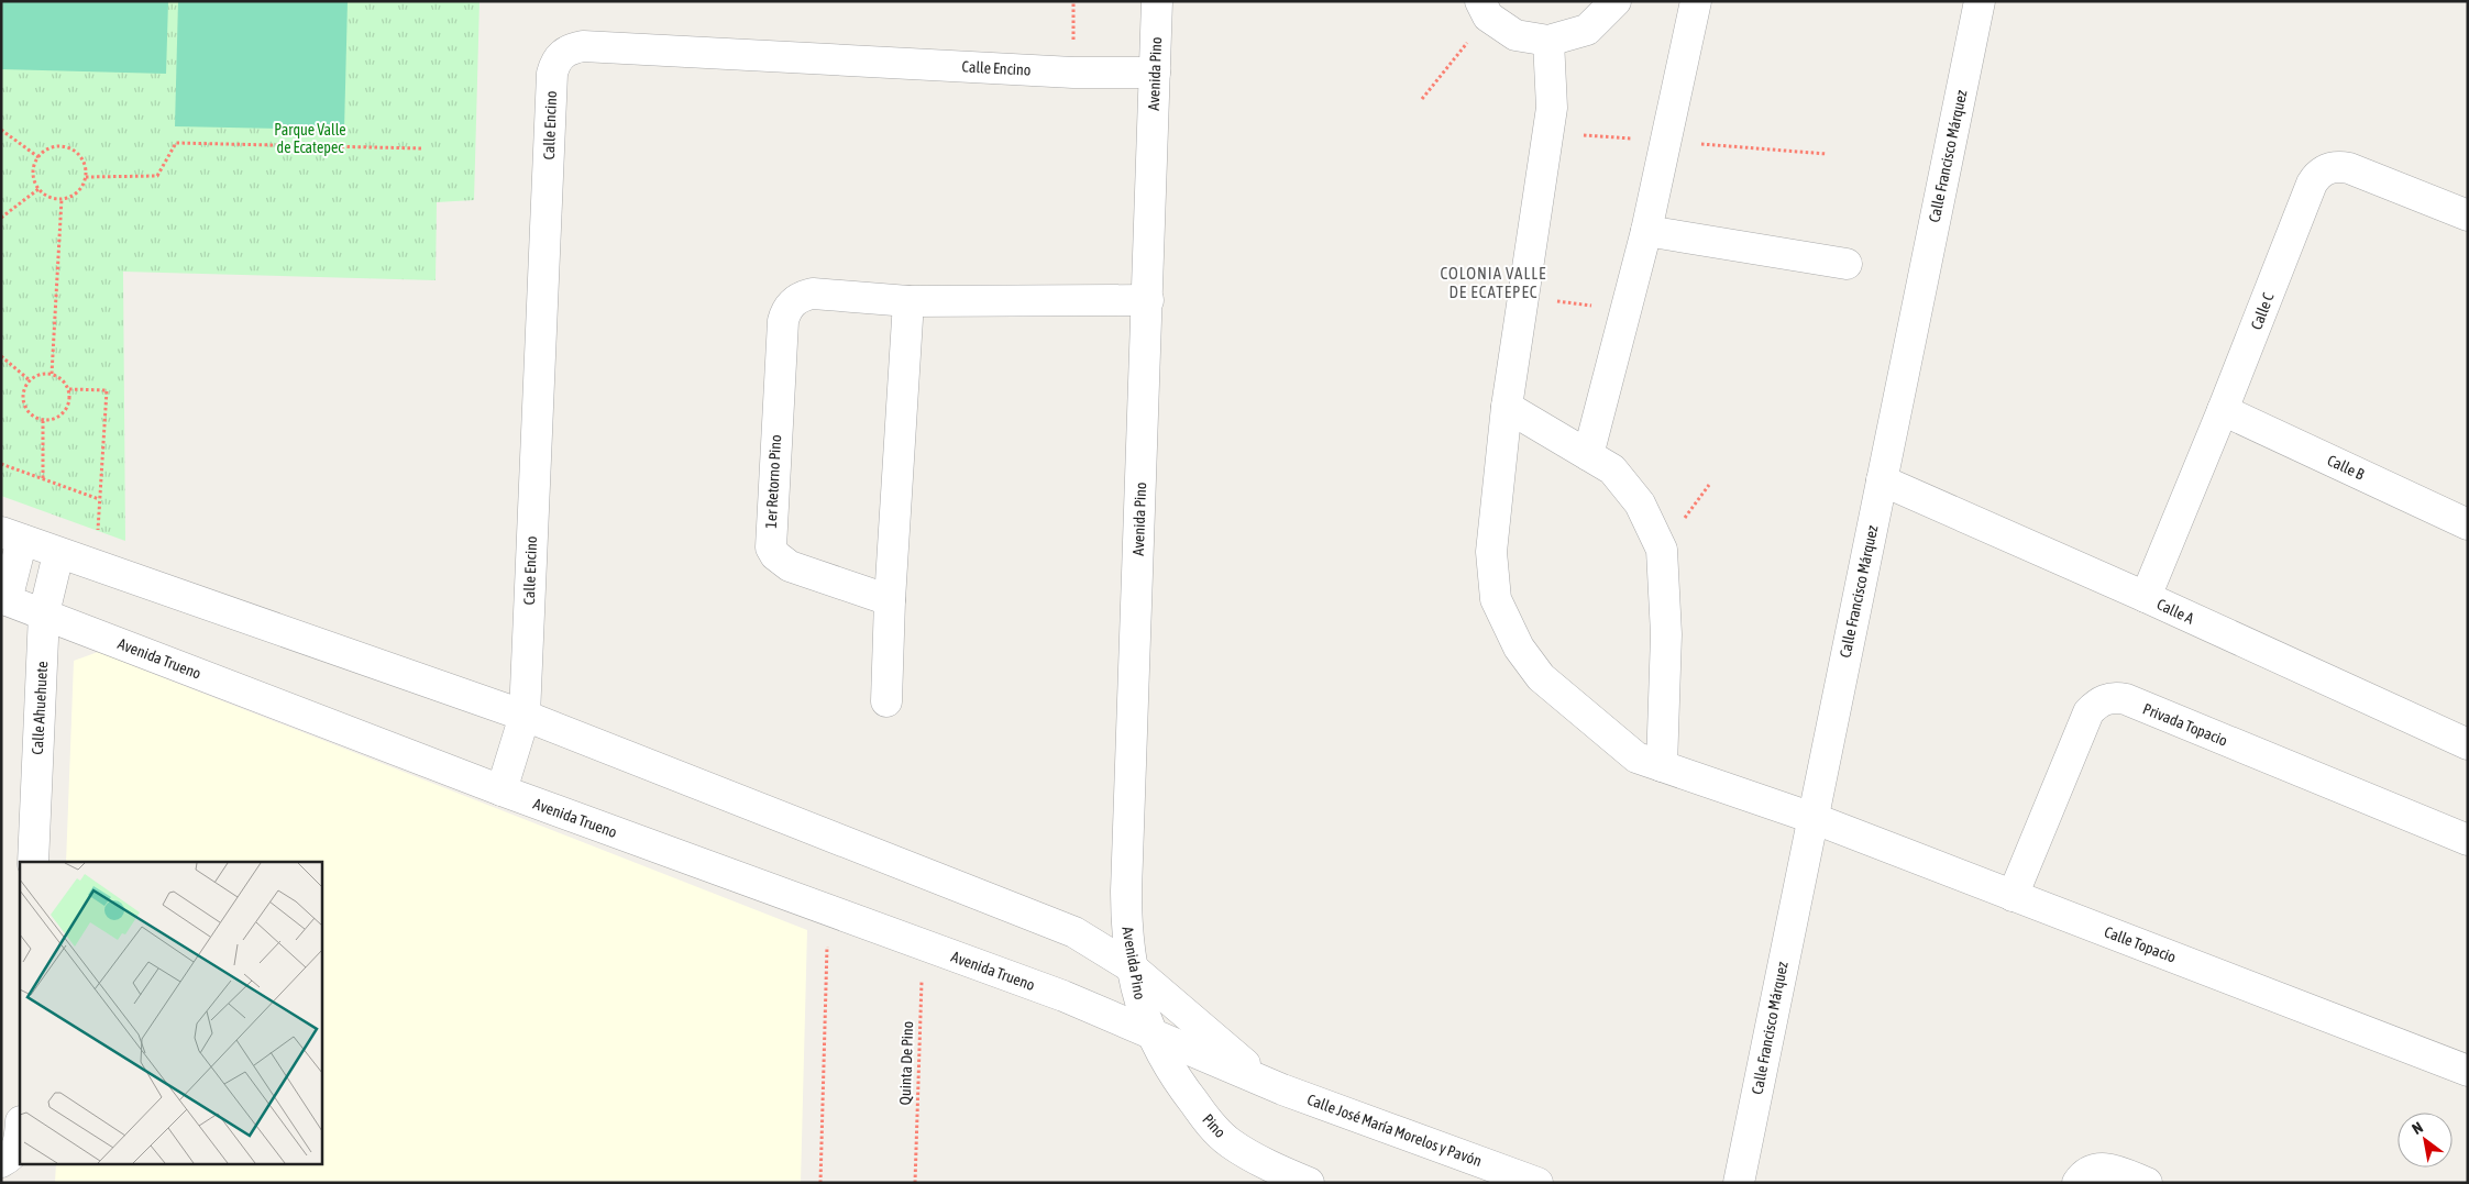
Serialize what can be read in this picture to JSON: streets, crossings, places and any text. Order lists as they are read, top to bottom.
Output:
{
  "streets": {
    "street": [
      "Calle Encino",
      "Avenida Pino",
      "Calle Francisco Márquez",
      "Calle C",
      "Calle B",
      "1er Retorno Pino",
      "Calle A",
      "Avenida Trueno",
      "Calle Ahuehuete",
      "Privada Topacio",
      "Calle Topacio",
      "Pino",
      "Calle José María Morelos y Pavón"
    ],
    "path": ["Quinta De Pino"]
  },
  "crossings": [
    ["Calle Encino", "Avenida Pino"],
    ["Calle Encino", "Avenida Trueno"],
    ["Avenida Pino", "1er Retorno Pino"],
    ["Avenida Pino", "Avenida Trueno"],
    ["Avenida Pino", "Pino"],
    ["Avenida Pino", "Calle José María Morelos y Pavón"],
    ["Calle Francisco Márquez", "Calle A"],
    ["Calle Francisco Márquez", "Calle Topacio"],
    ["Calle C", "Calle B"],
    ["Calle C", "Calle A"],
    ["Avenida Trueno", "Calle Ahuehuete"],
    ["Avenida Trueno", "Quinta De Pino"],
    ["Avenida Trueno", "Pino"],
    ["Avenida Trueno", "Calle José María Morelos y Pavón"],
    ["Privada Topacio", "Calle Topacio"],
    ["Pino", "Calle José María Morelos y Pavón"]
  ],
  "districts": ["COLONIA VALLE DE ECATEPEC"],
  "parks": ["Parque Valle de Ecatepec"],
  "north": "top left"
}
